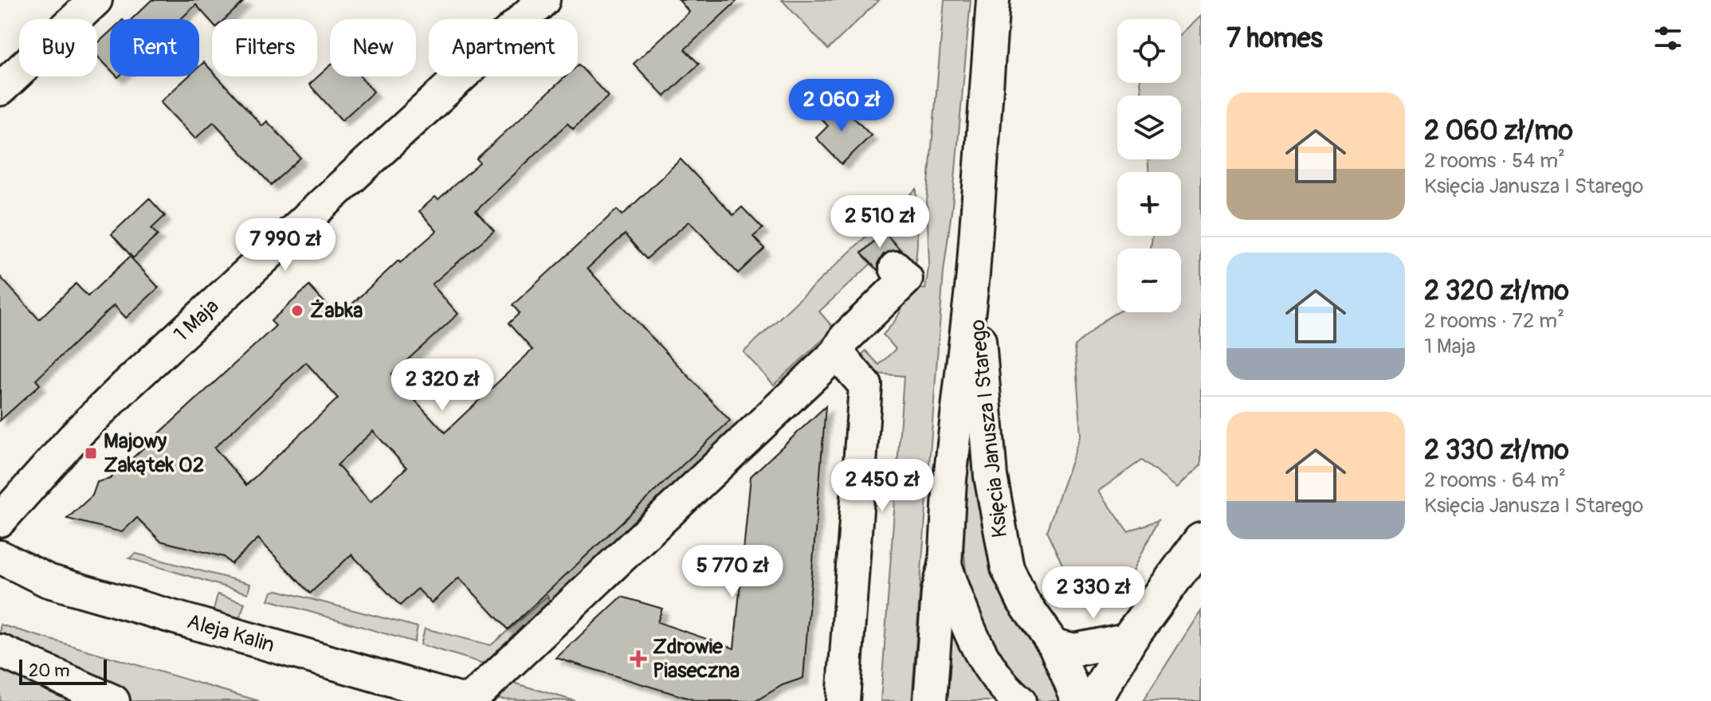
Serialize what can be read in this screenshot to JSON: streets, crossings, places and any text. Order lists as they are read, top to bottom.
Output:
{
  "streets": {
    "street": ["1 Maja", "Księcia Janusza I Starego", "Aleja Kalin"]
  },
  "places": {
    "other": ["Żabka"],
    "transit": ["Majowy Zakątek 02"],
    "health": ["Zdrowie Piaseczna"]
  },
  "scale_bar": "20 m",
  "page": {
    "heading": "7 homes",
    "map_buttons": ["+", "−"],
    "chip": [
      "Buy",
      "Rent",
      "Filters",
      "New",
      "Apartment"
    ],
    "list": [
      {
        "name": "2 060 zł/mo",
        "note": "2 rooms · 54 m² · Księcia Janusza I Starego"
      },
      {
        "name": "2 320 zł/mo",
        "note": "2 rooms · 72 m² · 1 Maja"
      },
      {
        "name": "2 330 zł/mo",
        "note": "2 rooms · 64 m² · Księcia Janusza I Starego"
      }
    ],
    "price": [
      "2 060 zł",
      "2 510 zł",
      "7 990 zł",
      "2 320 zł",
      "2 450 zł",
      "5 770 zł",
      "2 330 zł"
    ],
    "scale": "20 m"
  }
}
